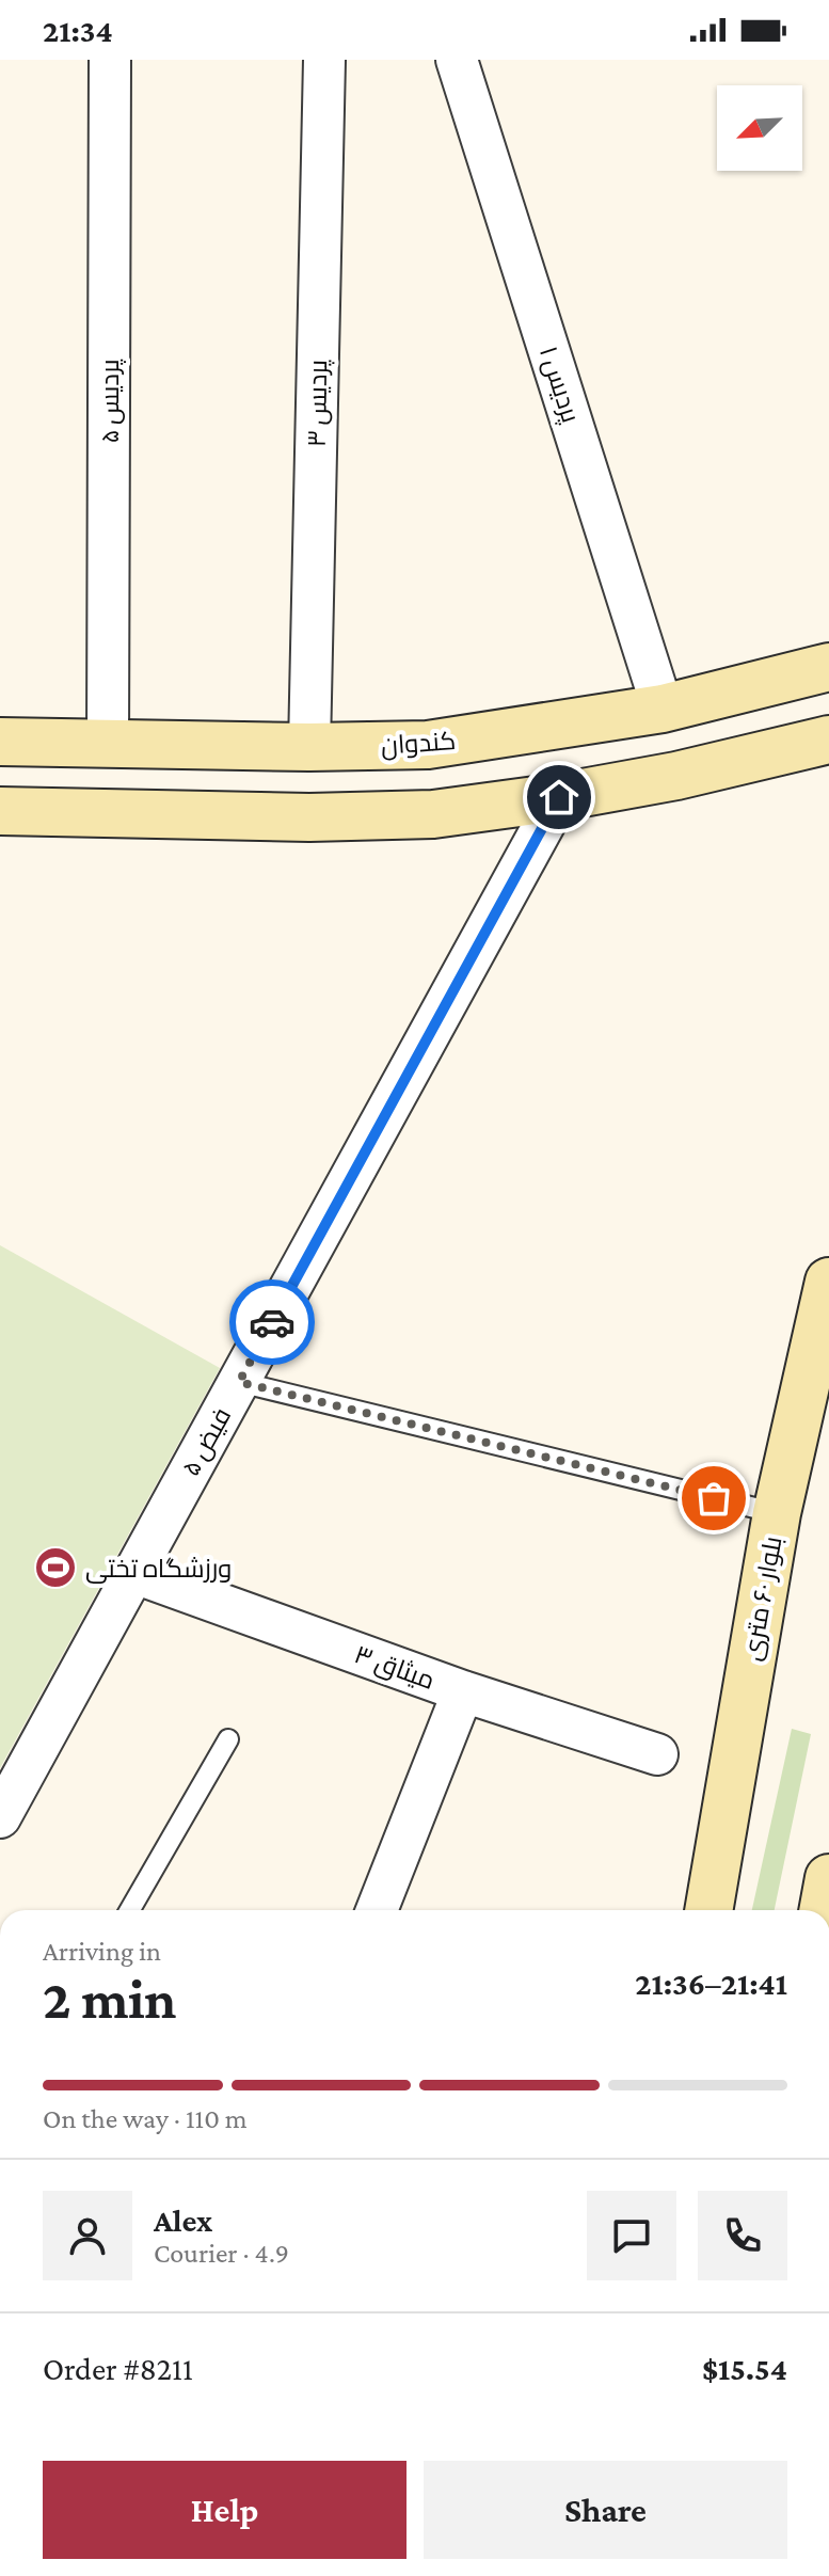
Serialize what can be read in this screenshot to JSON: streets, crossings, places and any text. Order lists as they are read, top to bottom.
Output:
{
  "streets": {
    "main road": ["کندوان", "بلوار ۶۰ متری"],
    "street": [
      "پردیس ۱",
      "پردیس ۵",
      "پردیس ۳",
      "فیض ۵",
      "میثاق ۳"
    ]
  },
  "crossings": [
    ["پردیس ۱", "کندوان"],
    ["پردیس ۵", "کندوان"],
    ["پردیس ۳", "کندوان"],
    ["فیض ۵", "میثاق ۳"]
  ],
  "places": {
    "sports": ["ورزشگاه تختی"]
  },
  "north": "bottom left",
  "page": {
    "status": "21:34",
    "heading": ["2 min", "Arriving in", "21:36–21:41"],
    "panel": [
      "Alex",
      "Courier · 4.9",
      "Order #8211",
      "$15.54"
    ],
    "bar": "On the way · 110 m",
    "buttons": ["Help", "Share"]
  }
}
